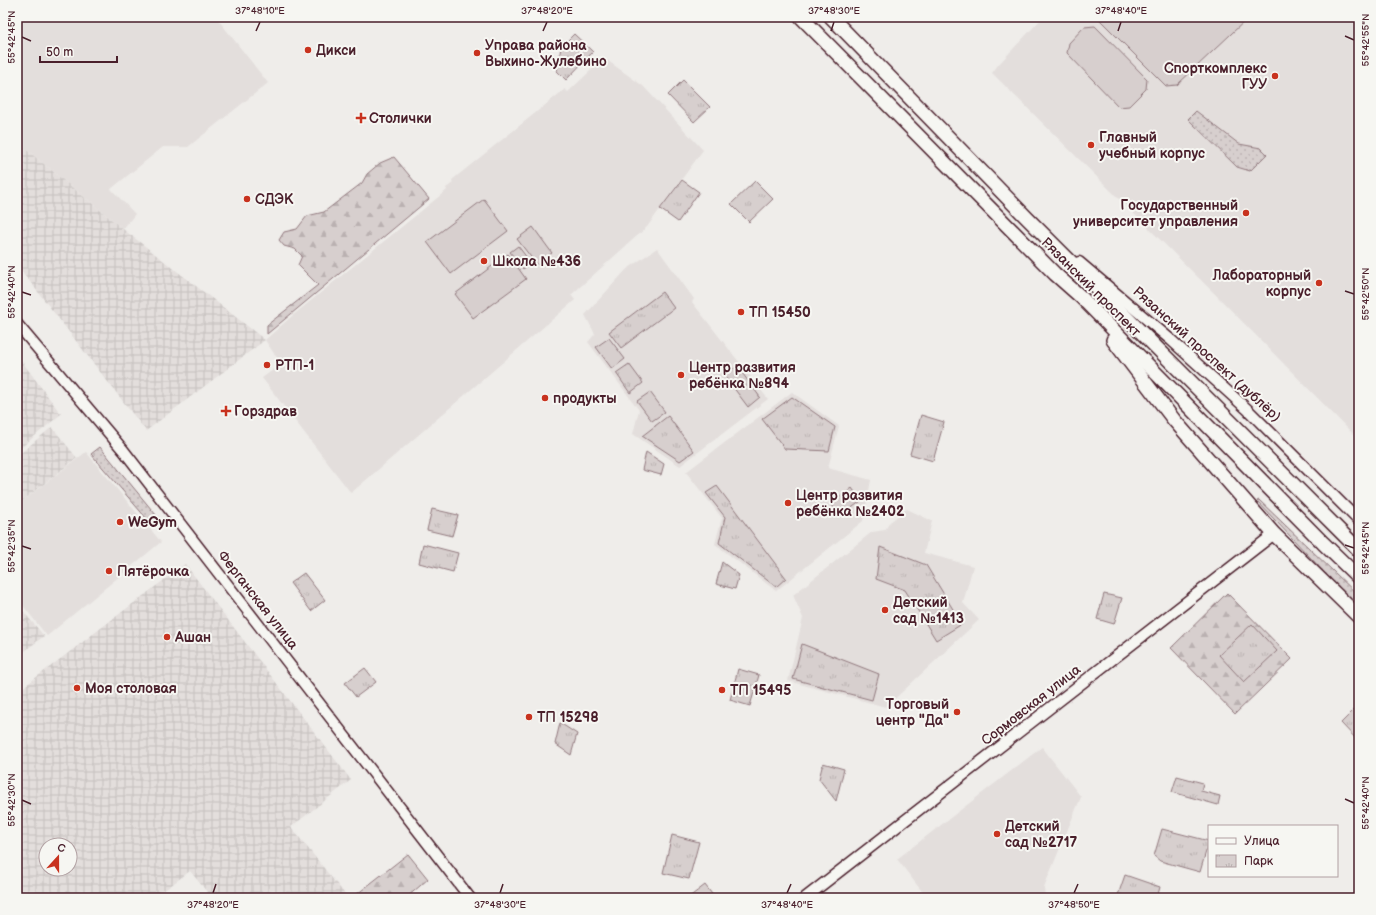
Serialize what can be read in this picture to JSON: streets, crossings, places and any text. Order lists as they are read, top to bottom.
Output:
{
  "streets": {
    "main road": ["Рязанский проспект"],
    "street": ["Рязанский проспект (дублёр)", "Ферганская улица", "Сормовская улица"]
  },
  "crossings": [
    ["Рязанский проспект", "Рязанский проспект (дублёр)"]
  ],
  "places": {
    "other": [
      "Дикси",
      "Управа района Выхино-Жулебино",
      "Спорткомплекс ГУУ",
      "Главный учебный корпус",
      "СДЭК",
      "Государственный университет управления",
      "Школа №436",
      "Лабораторный корпус",
      "ТП 15450",
      "РТП-1",
      "Центр развития ребёнка №894",
      "продукты",
      "Центр развития ребёнка №2402",
      "WeGym",
      "Пятёрочка",
      "Детский сад №1413",
      "Ашан",
      "Моя столовая",
      "ТП 15495",
      "Торговый центр \"Да\"",
      "ТП 15298",
      "Детский сад №2717"
    ],
    "health": ["Столички", "Горздрав"]
  },
  "legend": ["Улица", "Парк"],
  "scale_bar": "50 m",
  "north": "top",
  "coordinates": [
    "37°48'10\"E",
    "37°48'20\"E",
    "37°48'30\"E",
    "37°48'40\"E",
    "55°42'45\"N",
    "55°42'55\"N",
    "55°42'40\"N",
    "55°42'50\"N",
    "55°42'35\"N",
    "55°42'30\"N",
    "37°48'50\"E"
  ]
}
